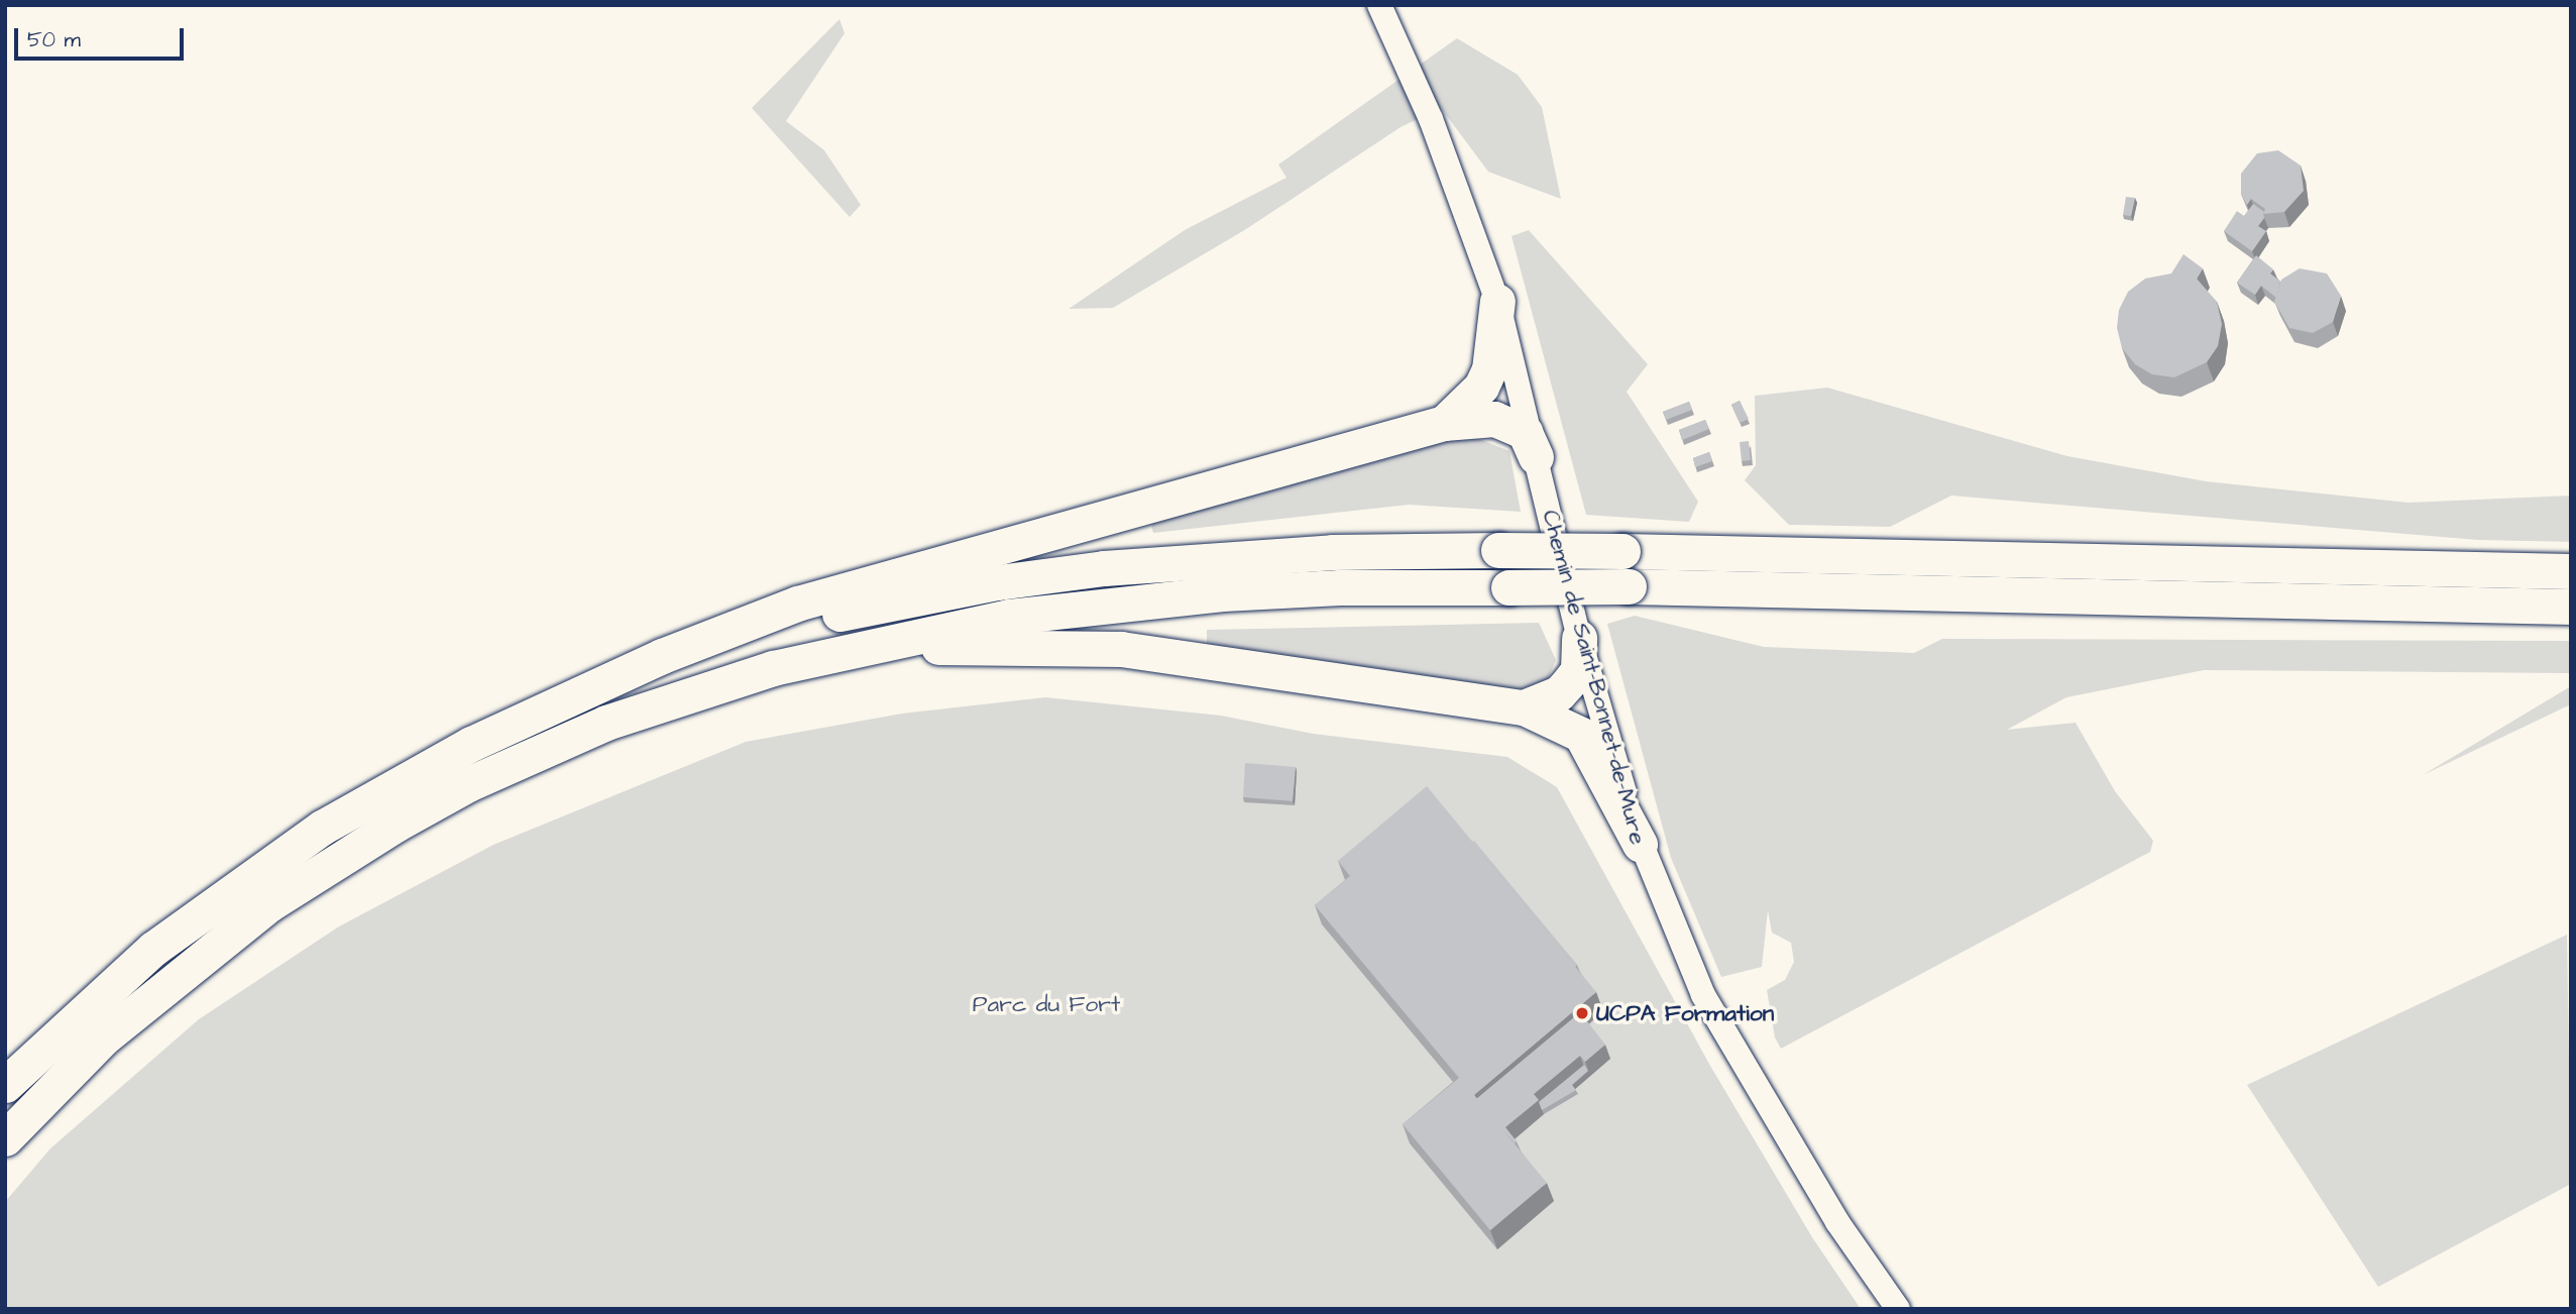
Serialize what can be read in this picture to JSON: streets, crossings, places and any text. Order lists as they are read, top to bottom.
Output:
{
  "streets": {
    "street": ["Chemin de Saint-Bonnet-de-Mure"]
  },
  "parks": ["Parc du Fort"],
  "places": ["UCPA Formation"],
  "scale_bar": "50 m"
}
